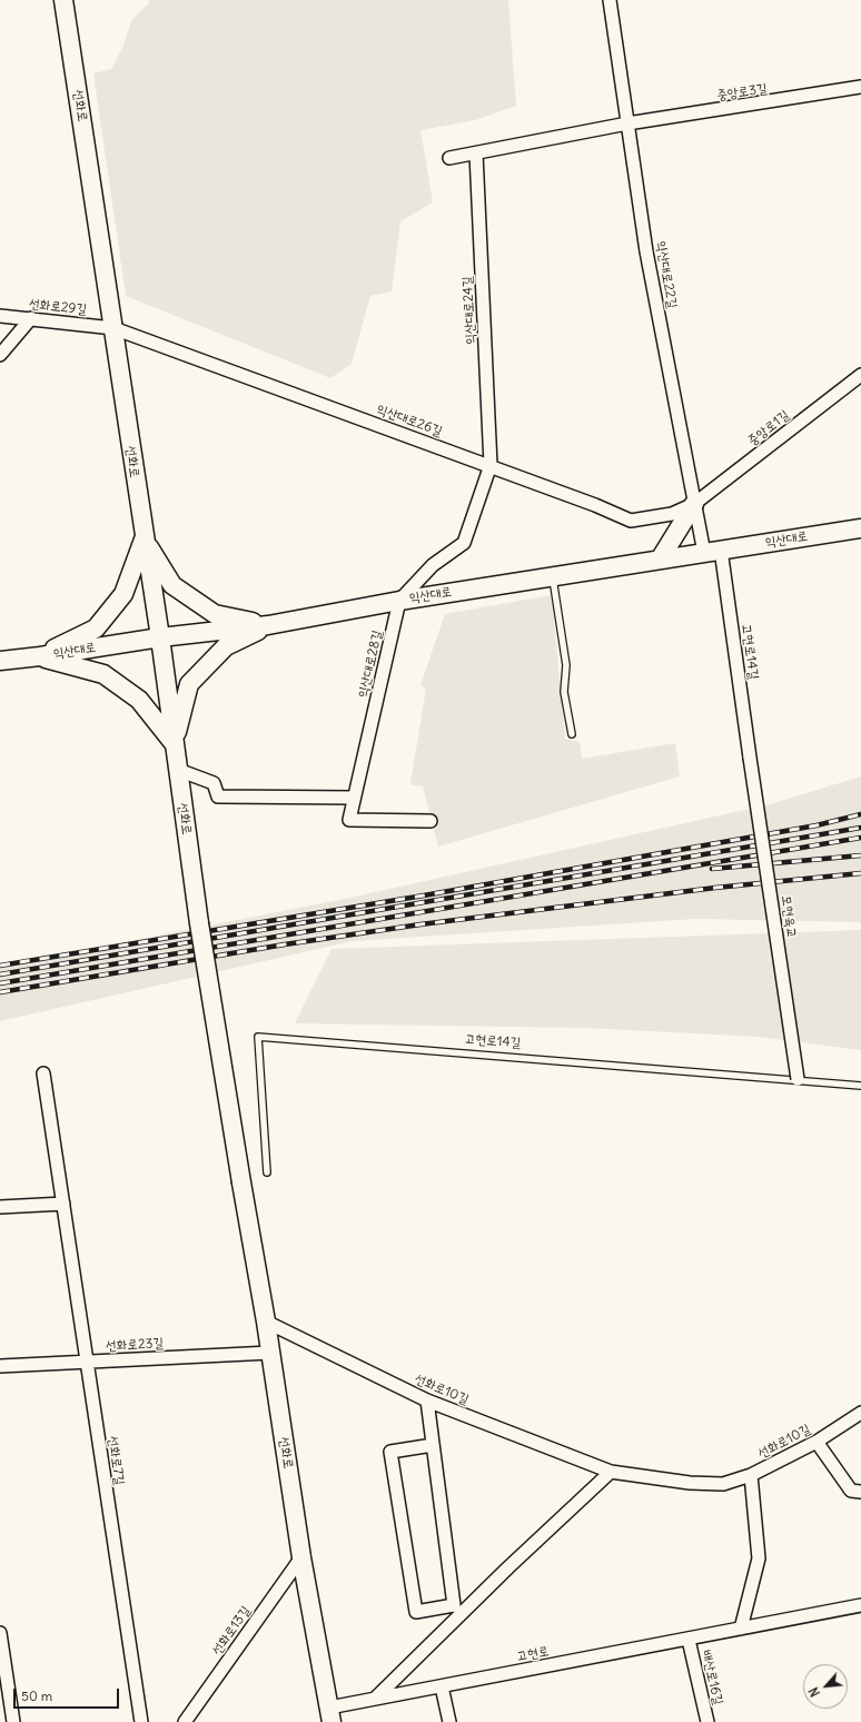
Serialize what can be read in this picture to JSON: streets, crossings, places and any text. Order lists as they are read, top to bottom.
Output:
{
  "streets": {
    "main road": ["선화로", "익산대로"],
    "street": [
      "중앙로3길",
      "익산대로22길",
      "선화로29길",
      "익산대로24길",
      "익산대로26길",
      "중앙로1길",
      "고현로14길",
      "익산대로28길",
      "모현육교",
      "선화로23길",
      "선화로10길",
      "선화로7길",
      "선화로13길",
      "고현로",
      "배산로16길"
    ]
  },
  "crossings": [
    ["중앙로3길", "익산대로22길"],
    ["선화로", "선화로29길"],
    ["선화로", "익산대로26길"],
    ["선화로", "익산대로"],
    ["선화로", "선화로23길"],
    ["선화로", "선화로10길"],
    ["선화로", "선화로13길"],
    ["선화로", "고현로"],
    ["익산대로22길", "익산대로26길"],
    ["익산대로22길", "중앙로1길"],
    ["익산대로22길", "익산대로"],
    ["익산대로22길", "고현로14길"],
    ["선화로29길", "익산대로26길"],
    ["익산대로24길", "익산대로26길"],
    ["익산대로26길", "중앙로1길"],
    ["익산대로", "고현로14길"],
    ["익산대로", "익산대로28길"],
    ["고현로14길", "모현육교"],
    ["선화로23길", "선화로7길"],
    ["고현로", "배산로16길"]
  ],
  "scale_bar": "50 m",
  "north": "bottom left"
}
